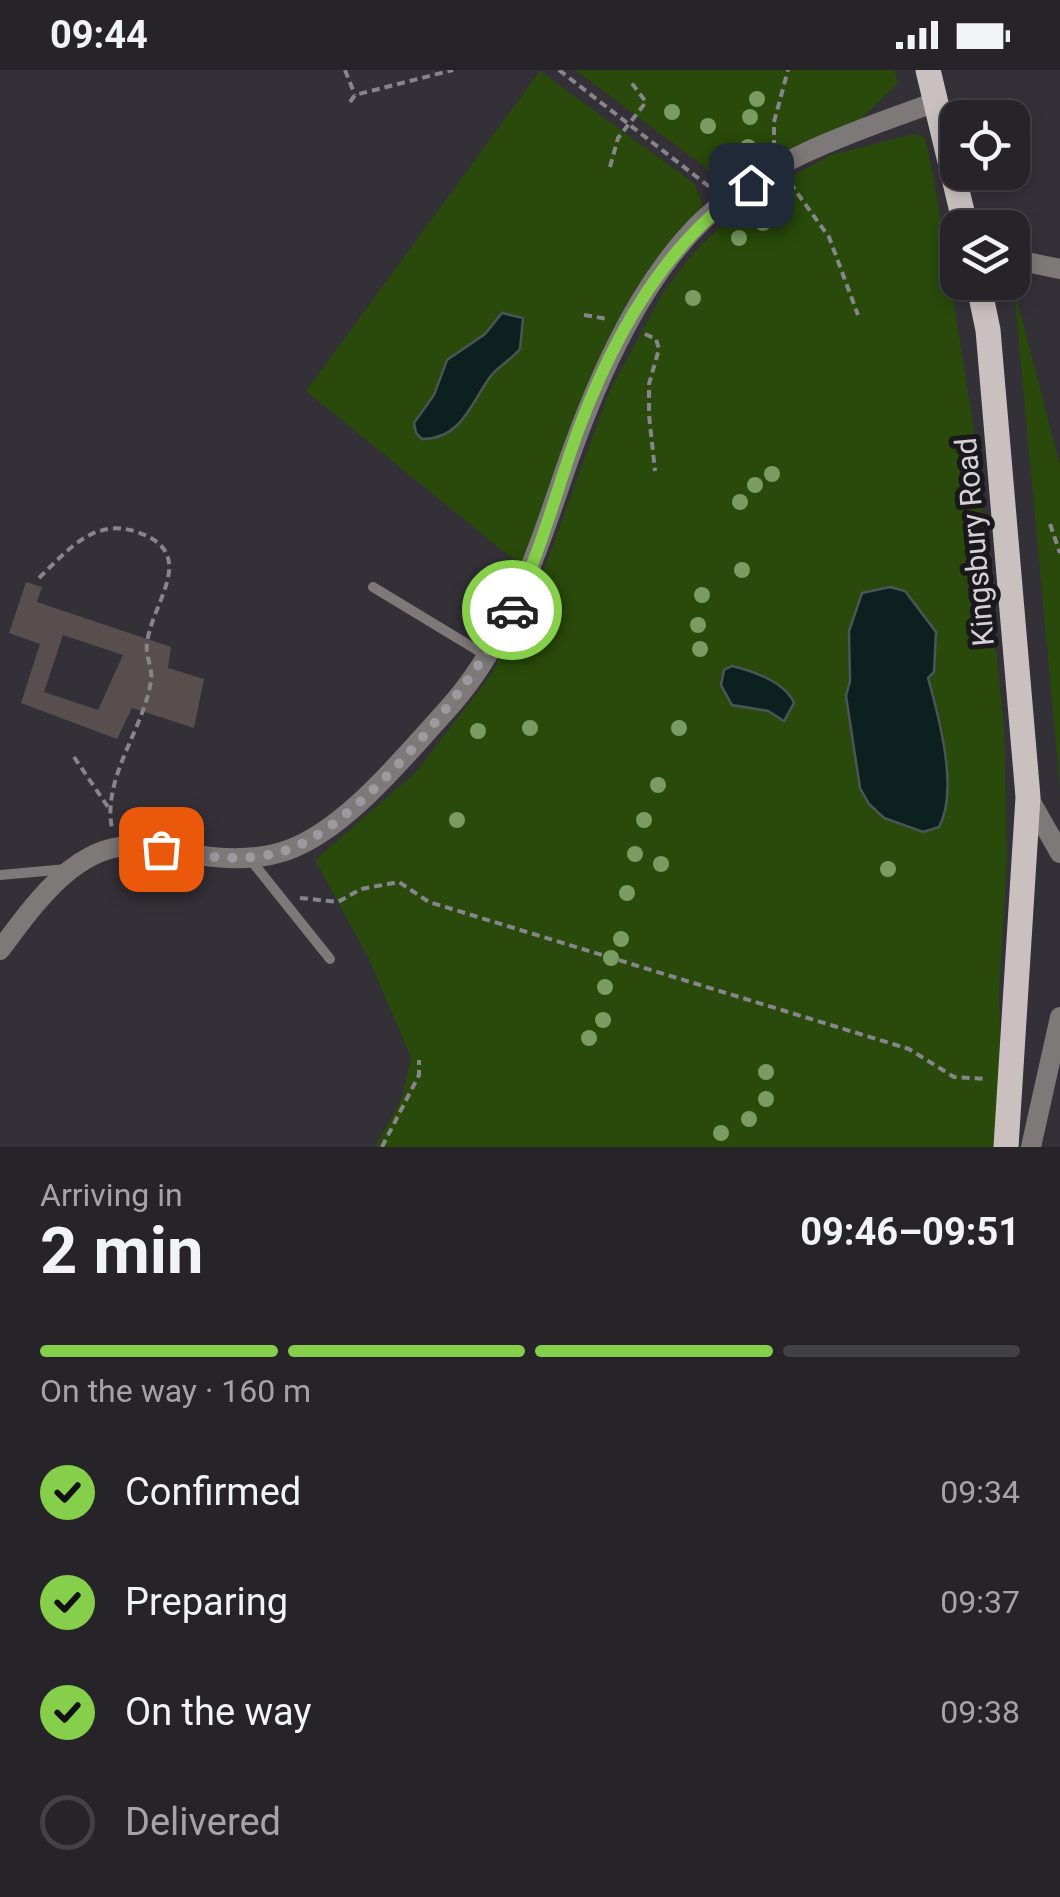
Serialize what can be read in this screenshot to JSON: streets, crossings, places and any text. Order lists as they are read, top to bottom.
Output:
{
  "streets": {
    "main road": ["Kingsbury Road"]
  },
  "page": {
    "status": "09:44",
    "heading": ["2 min", "Arriving in", "09:46–09:51"],
    "bar": "On the way · 160 m",
    "list": [
      ["Confirmed", "09:34"],
      ["Preparing", "09:37"],
      ["On the way", "09:38"],
      "Delivered"
    ]
  }
}
